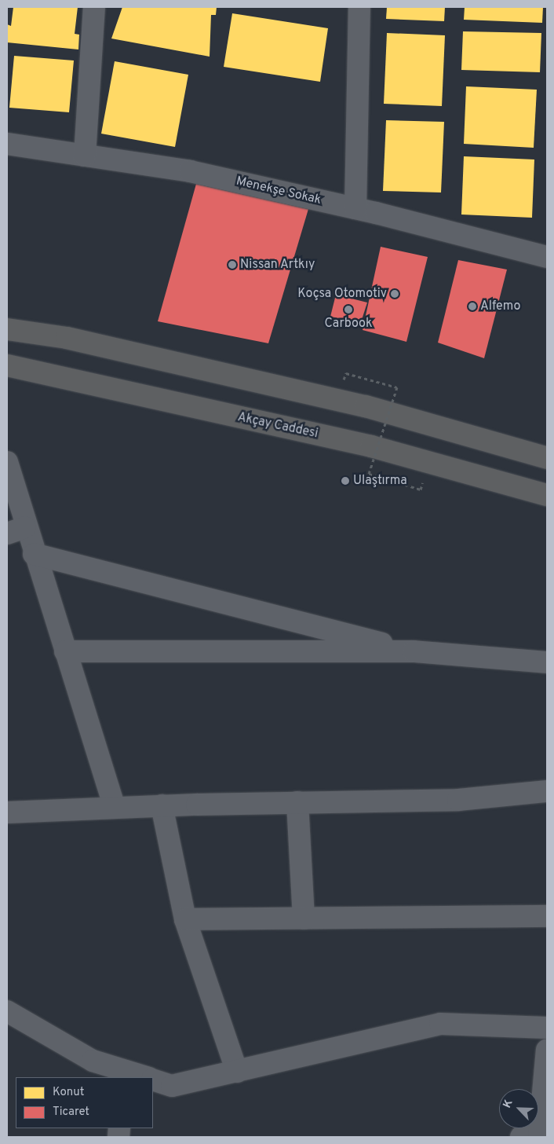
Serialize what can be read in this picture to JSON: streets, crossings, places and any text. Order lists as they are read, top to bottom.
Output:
{
  "streets": {
    "highway": ["Akçay Caddesi"],
    "street": ["Menekşe Sokak"]
  },
  "places": [
    "Nissan Artkıy",
    "Koçsa Otomotiv",
    "Alfemo",
    "Carbook",
    "Ulaştırma"
  ],
  "legend": ["Konut", "Ticaret"],
  "north": "top left"
}
